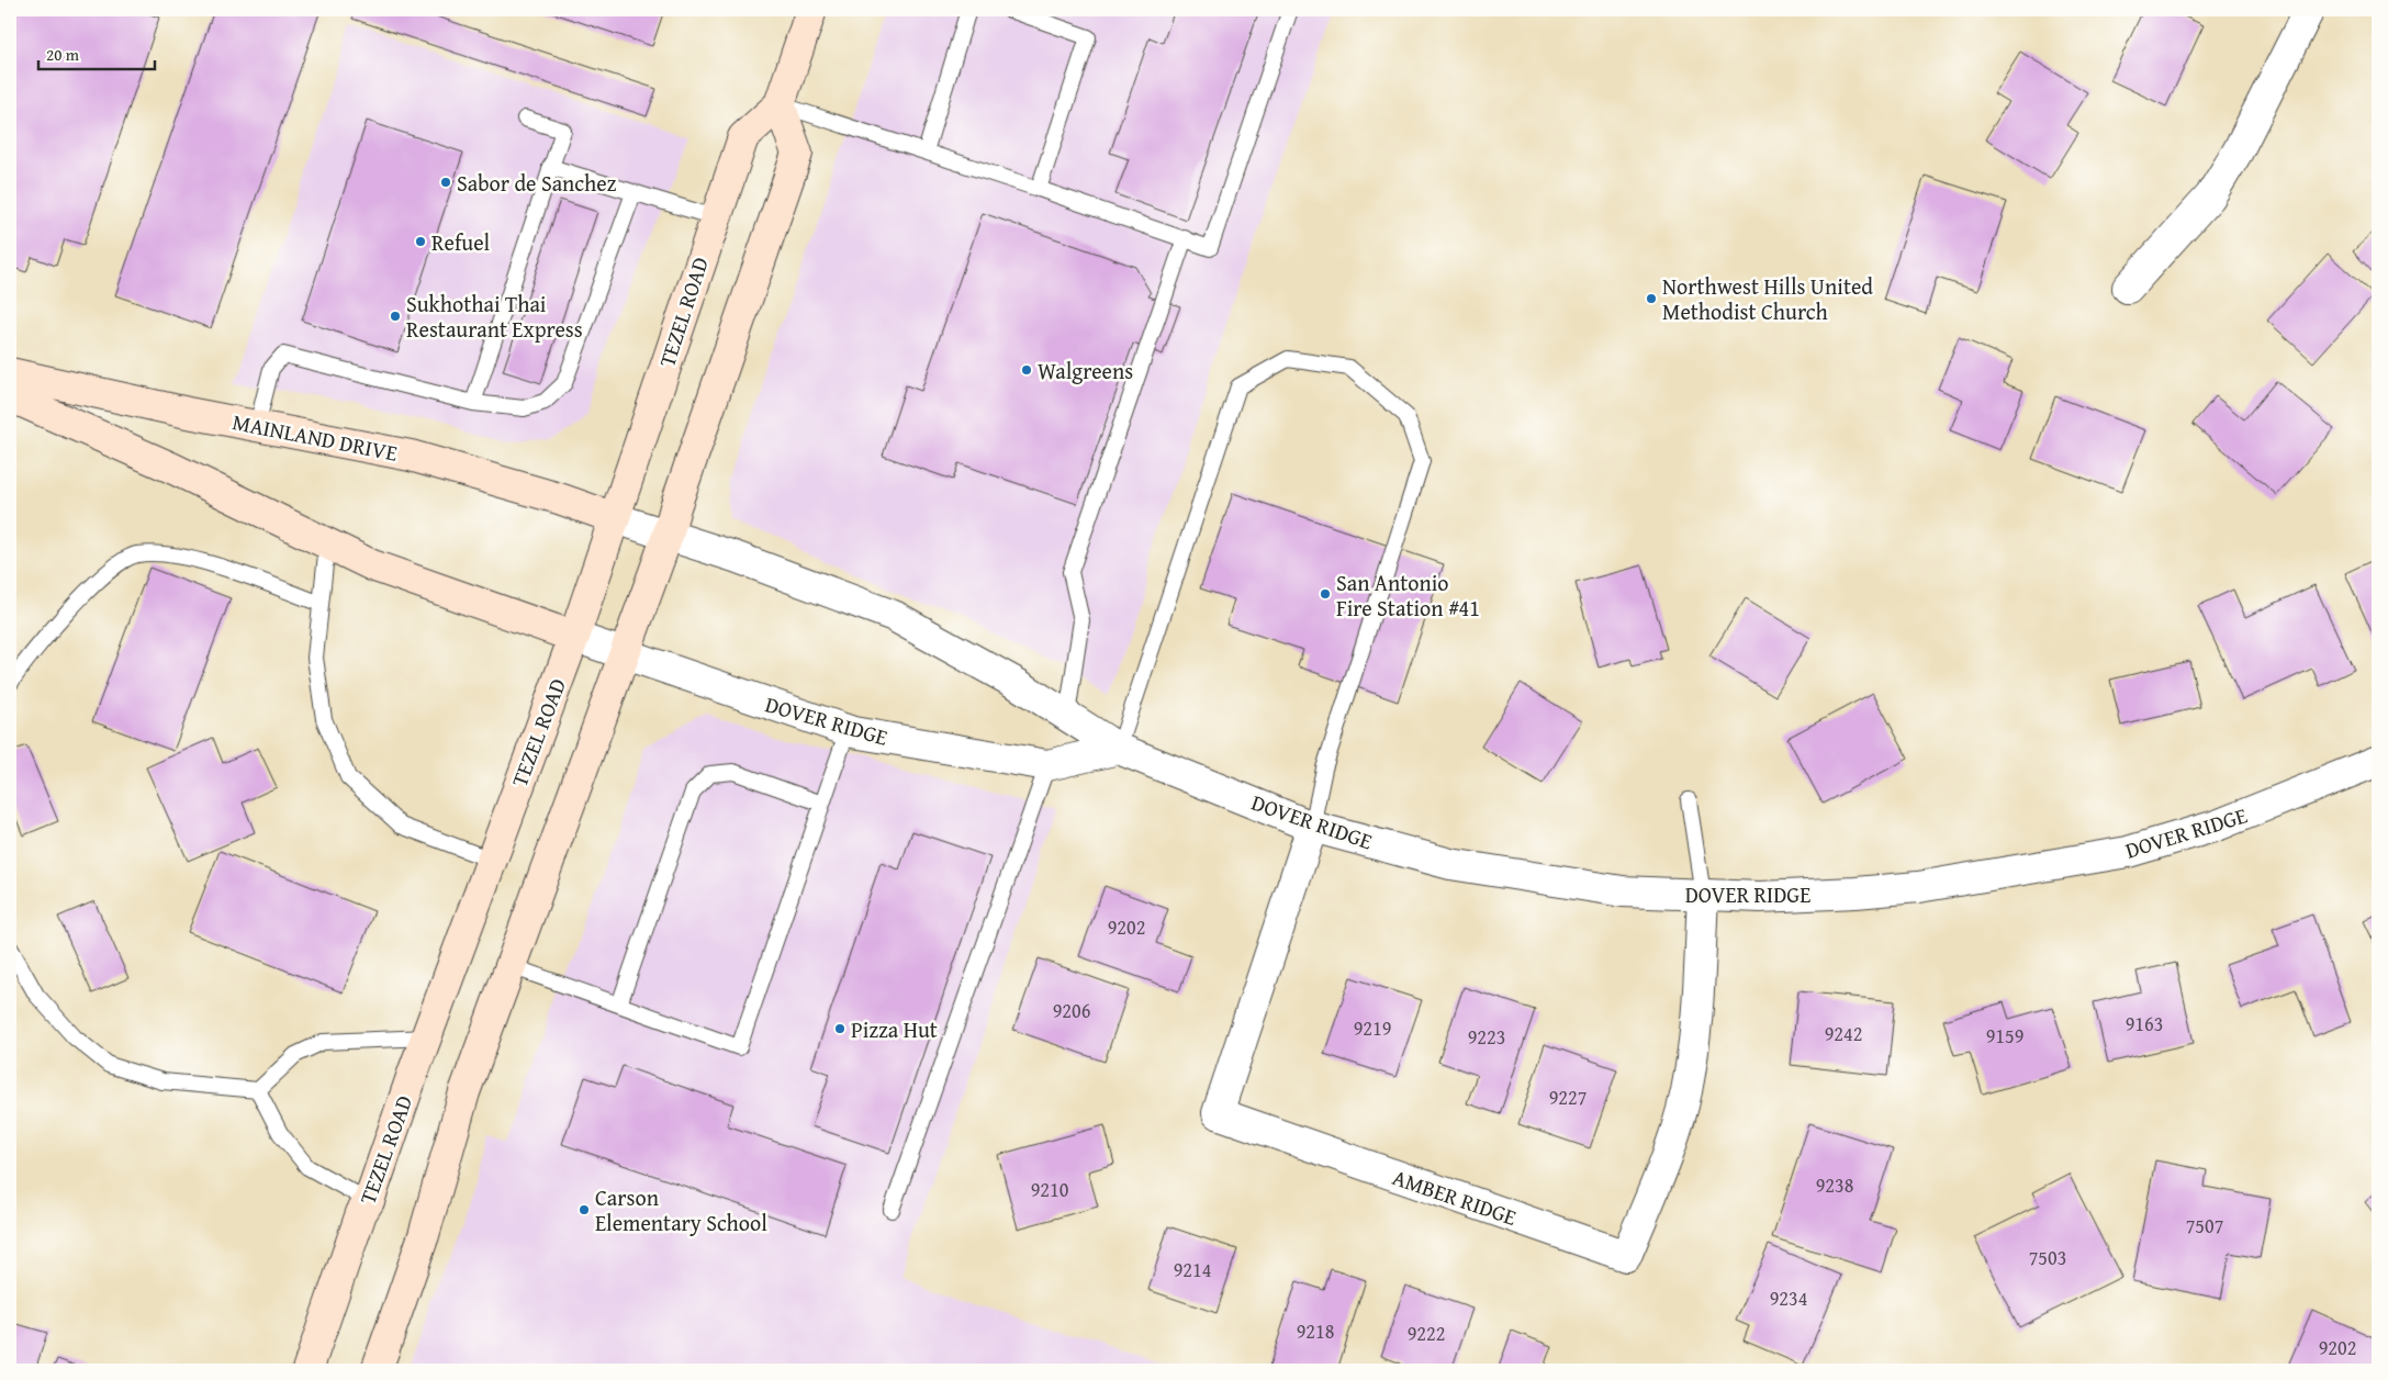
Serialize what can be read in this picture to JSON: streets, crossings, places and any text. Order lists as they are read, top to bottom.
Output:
{
  "streets": {
    "main road": ["TEZEL ROAD", "MAINLAND DRIVE"],
    "street": ["DOVER RIDGE", "AMBER RIDGE"]
  },
  "crossings": [
    ["TEZEL ROAD", "MAINLAND DRIVE"],
    ["TEZEL ROAD", "DOVER RIDGE"],
    ["MAINLAND DRIVE", "DOVER RIDGE"],
    ["DOVER RIDGE", "AMBER RIDGE"]
  ],
  "places": [
    "Sabor de Sanchez",
    "Refuel",
    "Northwest Hills United Methodist Church",
    "Sukhothai Thai Restaurant Express",
    "Walgreens",
    "San Antonio Fire Station #41",
    "Pizza Hut",
    "Carson Elementary School"
  ],
  "house_numbers": [
    "9202",
    "9206",
    "9163",
    "9219",
    "9242",
    "9159",
    "9223",
    "9227",
    "9238",
    "9210",
    "7507",
    "7503",
    "9214",
    "9234",
    "9218",
    "9222",
    "9202"
  ],
  "scale_bar": "20 m"
}
